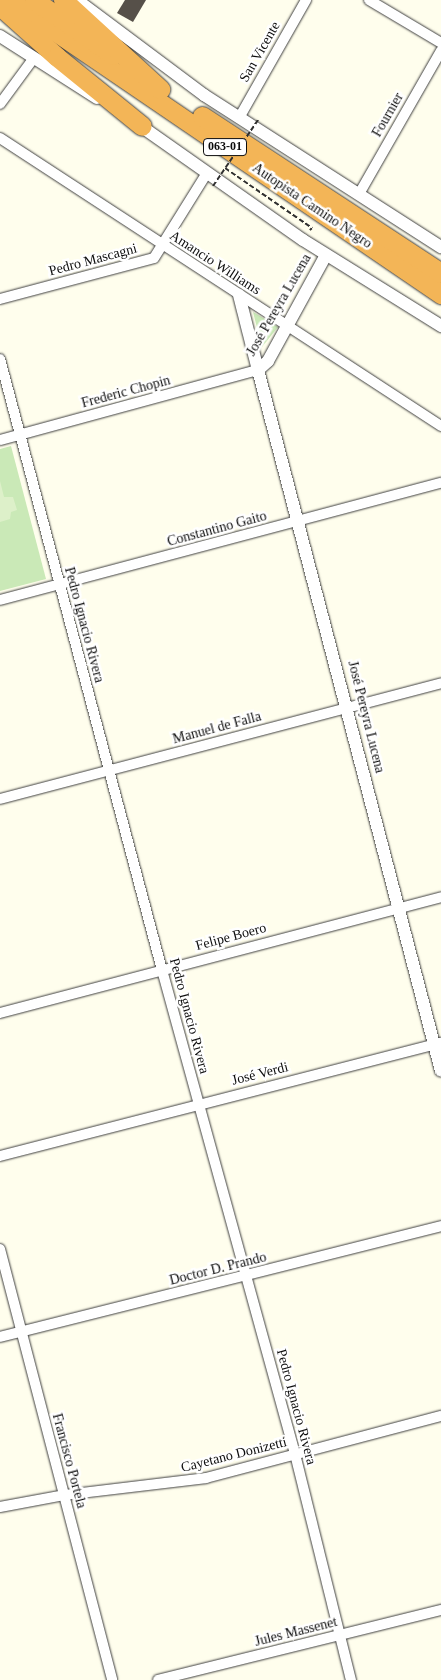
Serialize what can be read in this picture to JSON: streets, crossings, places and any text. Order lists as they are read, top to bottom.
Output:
{
  "streets": {
    "highway": ["063-01", "Autopista Camino Negro"],
    "street": [
      "San Vicente",
      "Fournier",
      "Pedro Mascagni",
      "Amancio Williams",
      "José Pereyra Lucena",
      "Frederic Chopin",
      "Constantino Gaito",
      "Pedro Ignacio Rivera",
      "Manuel de Falla",
      "Felipe Boero",
      "José Verdi",
      "Doctor D. Prando",
      "Cayetano Donizetti",
      "Francisco Portela",
      "Jules Massenet"
    ]
  },
  "crossings": [
    ["Pedro Mascagni", "Amancio Williams"],
    ["Amancio Williams", "José Pereyra Lucena"],
    ["José Pereyra Lucena", "Frederic Chopin"],
    ["José Pereyra Lucena", "Constantino Gaito"],
    ["José Pereyra Lucena", "Manuel de Falla"],
    ["José Pereyra Lucena", "Felipe Boero"],
    ["José Pereyra Lucena", "José Verdi"],
    ["Frederic Chopin", "Pedro Ignacio Rivera"],
    ["Constantino Gaito", "Pedro Ignacio Rivera"],
    ["Pedro Ignacio Rivera", "Manuel de Falla"],
    ["Pedro Ignacio Rivera", "Felipe Boero"],
    ["Pedro Ignacio Rivera", "José Verdi"],
    ["Pedro Ignacio Rivera", "Doctor D. Prando"],
    ["Pedro Ignacio Rivera", "Cayetano Donizetti"],
    ["Pedro Ignacio Rivera", "Jules Massenet"],
    ["Doctor D. Prando", "Francisco Portela"],
    ["Cayetano Donizetti", "Francisco Portela"]
  ]
}
